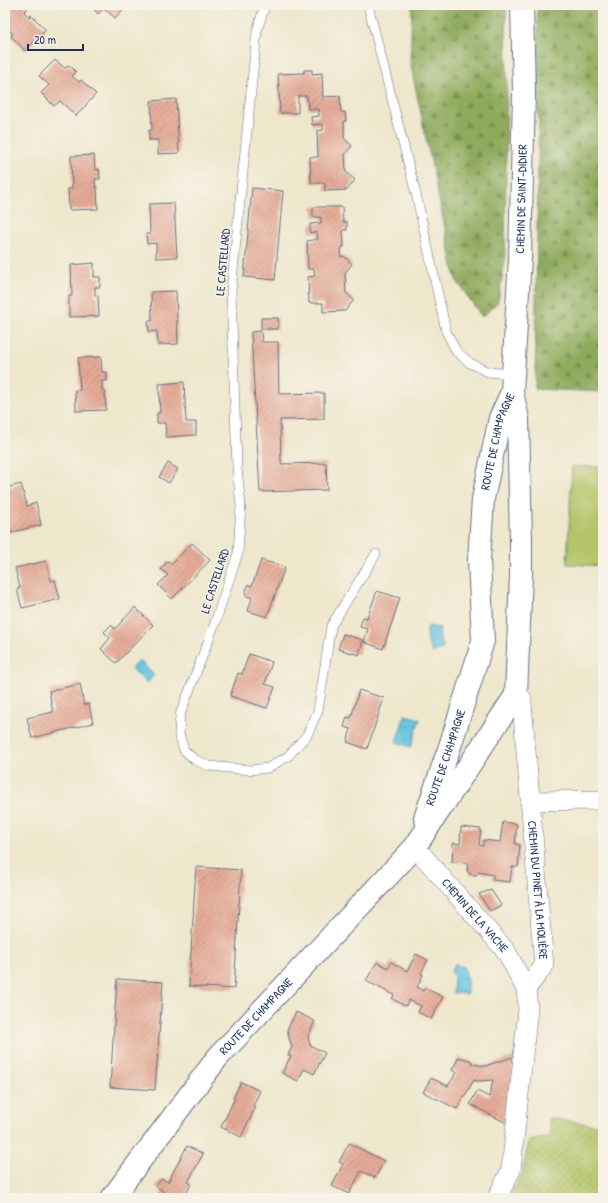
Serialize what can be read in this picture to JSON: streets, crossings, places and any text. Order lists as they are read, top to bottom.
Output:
{
  "streets": {
    "street": [
      "CHEMIN DE SAINT-DIDIER",
      "ROUTE DE CHAMPAGNE",
      "CHEMIN DU PINET À LA MOLIÈRE",
      "CHEMIN DE LA VACHE"
    ],
    "lane": ["LE CASTELLARD"]
  },
  "crossings": [
    ["CHEMIN DE SAINT-DIDIER", "ROUTE DE CHAMPAGNE"],
    ["ROUTE DE CHAMPAGNE", "CHEMIN DU PINET À LA MOLIÈRE"],
    ["ROUTE DE CHAMPAGNE", "CHEMIN DE LA VACHE"],
    ["CHEMIN DU PINET À LA MOLIÈRE", "CHEMIN DE LA VACHE"]
  ],
  "scale_bar": "20 m"
}
